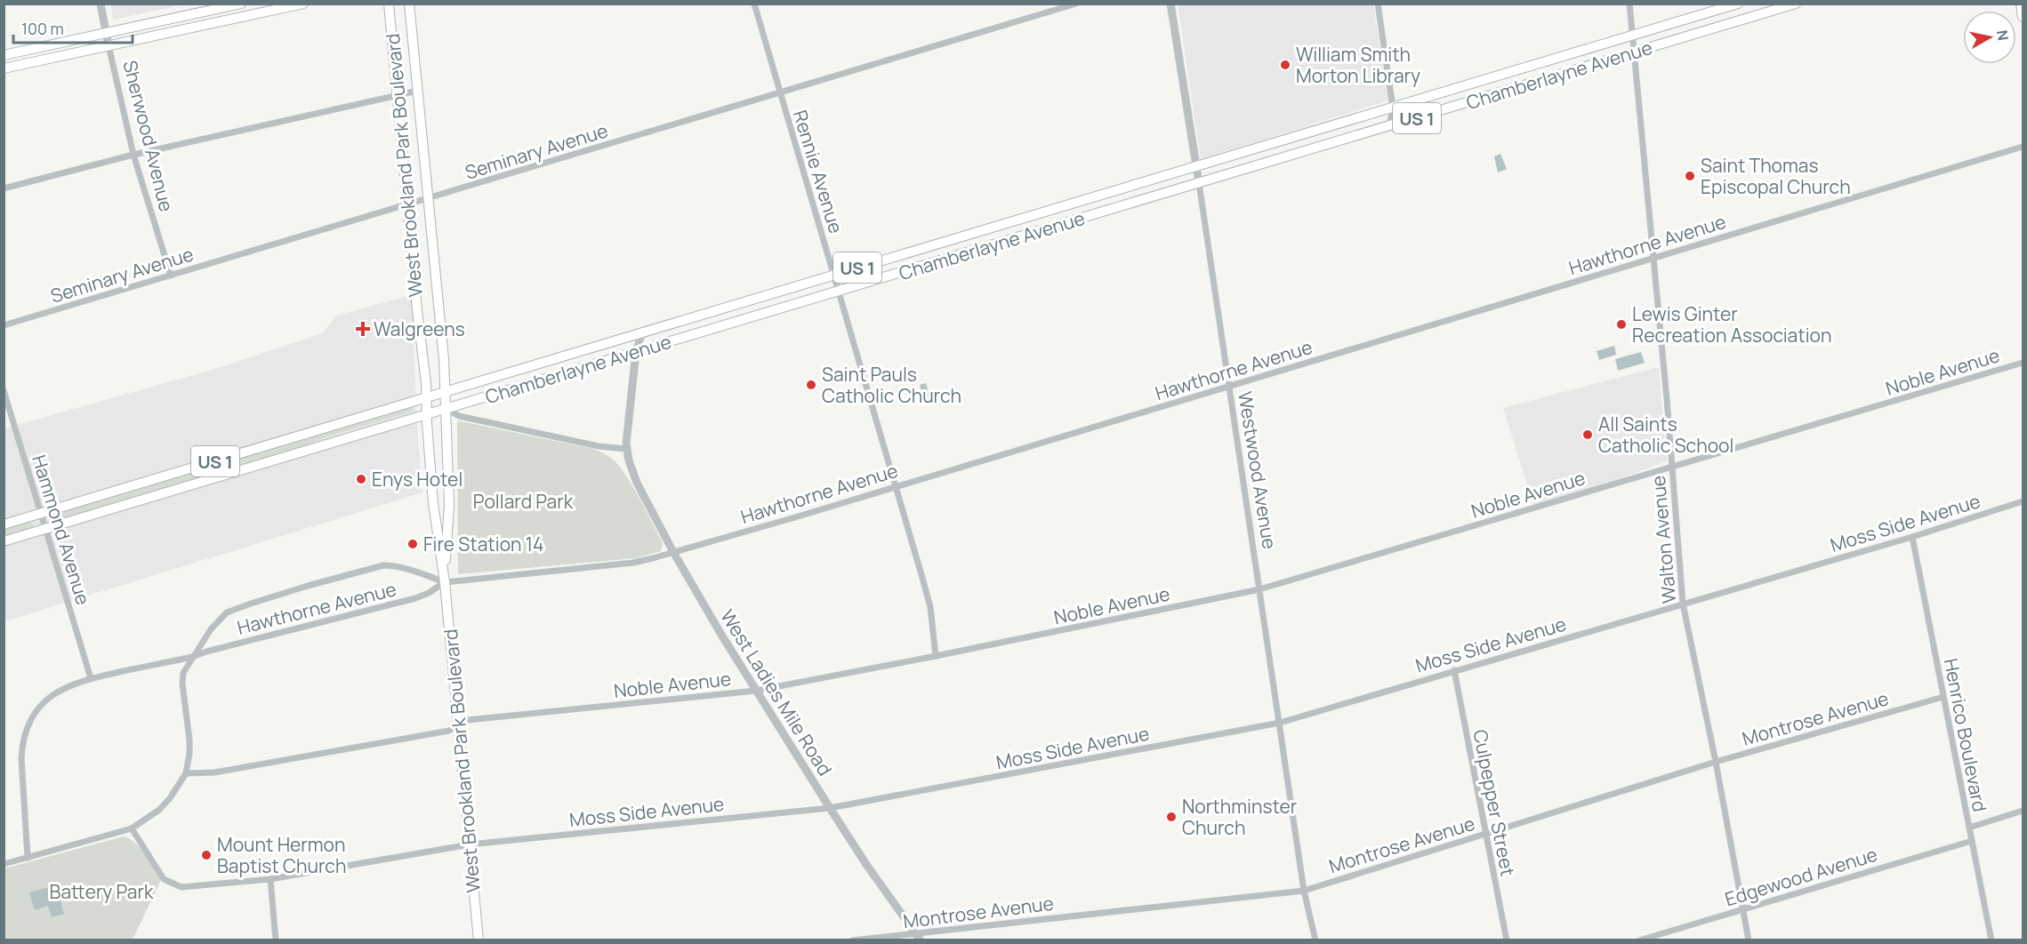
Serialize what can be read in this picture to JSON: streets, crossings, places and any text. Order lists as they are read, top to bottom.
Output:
{
  "streets": {
    "main road": ["Chamberlayne Avenue", "US 1", "West Brookland Park Boulevard"],
    "street": [
      "Sherwood Avenue",
      "Seminary Avenue",
      "Rennie Avenue",
      "Hawthorne Avenue",
      "Noble Avenue",
      "Westwood Avenue",
      "Moss Side Avenue",
      "Hammond Avenue",
      "Walton Avenue",
      "West Ladies Mile Road",
      "Montrose Avenue",
      "Henrico Boulevard",
      "Culpepper Street",
      "Edgewood Avenue"
    ]
  },
  "crossings": [
    ["Chamberlayne Avenue", "West Brookland Park Boulevard"],
    ["Chamberlayne Avenue", "Rennie Avenue"],
    ["Chamberlayne Avenue", "Westwood Avenue"],
    ["Chamberlayne Avenue", "Hammond Avenue"],
    ["Chamberlayne Avenue", "Walton Avenue"],
    ["Chamberlayne Avenue", "West Ladies Mile Road"],
    ["Sherwood Avenue", "Seminary Avenue"],
    ["Seminary Avenue", "West Brookland Park Boulevard"],
    ["Seminary Avenue", "Rennie Avenue"],
    ["West Brookland Park Boulevard", "Hawthorne Avenue"],
    ["West Brookland Park Boulevard", "Noble Avenue"],
    ["West Brookland Park Boulevard", "Moss Side Avenue"],
    ["Rennie Avenue", "Hawthorne Avenue"],
    ["Rennie Avenue", "Noble Avenue"],
    ["Hawthorne Avenue", "Westwood Avenue"],
    ["Hawthorne Avenue", "Hammond Avenue"],
    ["Hawthorne Avenue", "Walton Avenue"],
    ["Hawthorne Avenue", "West Ladies Mile Road"],
    ["Noble Avenue", "Westwood Avenue"],
    ["Noble Avenue", "Walton Avenue"],
    ["Noble Avenue", "West Ladies Mile Road"],
    ["Westwood Avenue", "Moss Side Avenue"],
    ["Westwood Avenue", "Montrose Avenue"],
    ["Moss Side Avenue", "Walton Avenue"],
    ["Moss Side Avenue", "West Ladies Mile Road"],
    ["Moss Side Avenue", "Henrico Boulevard"],
    ["Moss Side Avenue", "Culpepper Street"],
    ["Walton Avenue", "Montrose Avenue"],
    ["Walton Avenue", "Edgewood Avenue"],
    ["West Ladies Mile Road", "Montrose Avenue"],
    ["Montrose Avenue", "Henrico Boulevard"],
    ["Montrose Avenue", "Culpepper Street"],
    ["Henrico Boulevard", "Edgewood Avenue"]
  ],
  "parks": ["Pollard Park", "Battery Park"],
  "places": {
    "other": [
      "William Smith Morton Library",
      "Saint Thomas Episcopal Church",
      "Lewis Ginter Recreation Association",
      "Saint Pauls Catholic Church",
      "All Saints Catholic School",
      "Enys Hotel",
      "Fire Station 14",
      "Northminster Church",
      "Mount Hermon Baptist Church"
    ],
    "health": ["Walgreens"]
  },
  "scale_bar": "100 m",
  "north": "right"
}
